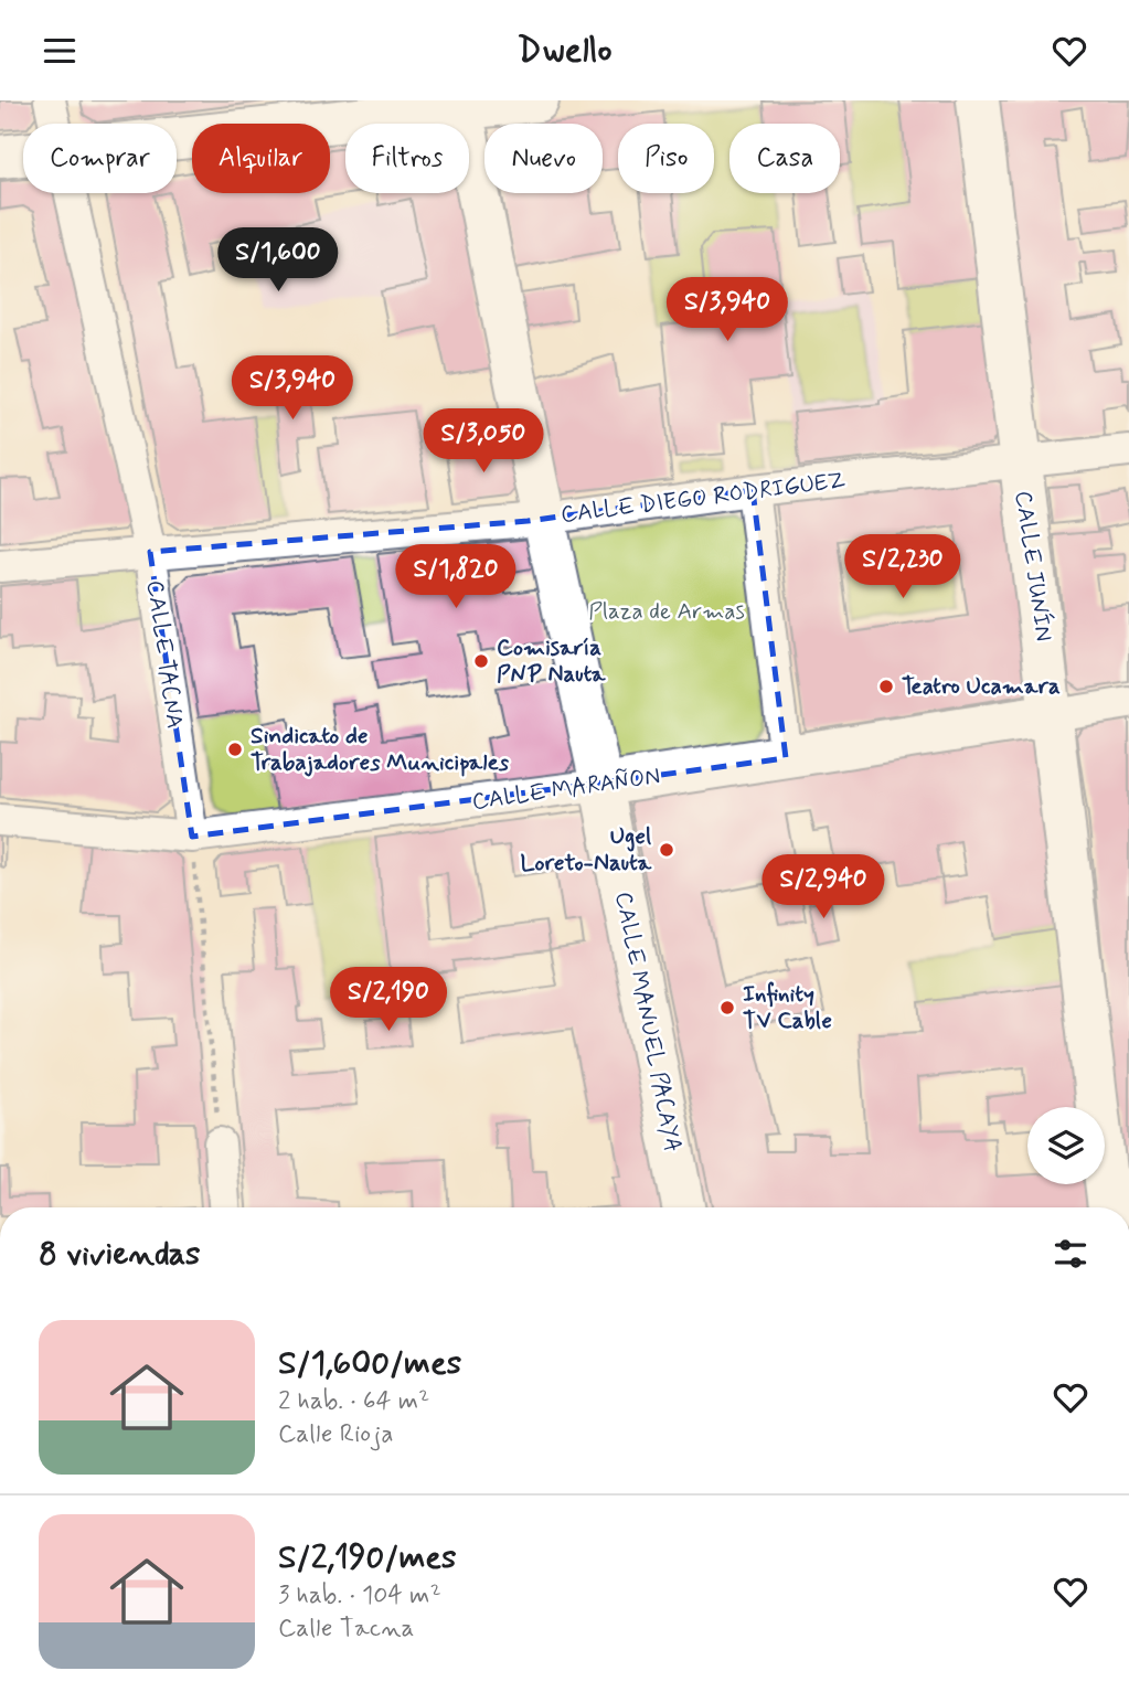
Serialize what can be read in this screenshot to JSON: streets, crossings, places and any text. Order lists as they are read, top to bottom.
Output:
{
  "streets": {
    "main road": ["CALLE JUNÍN", "CALLE MARAÑON", "CALLE MANUEL PACAYA"],
    "street": ["CALLE DIEGO RODRIGUEZ", "CALLE TACNA"]
  },
  "crossings": [
    ["CALLE DIEGO RODRIGUEZ", "CALLE JUNÍN"],
    ["CALLE DIEGO RODRIGUEZ", "CALLE TACNA"],
    ["CALLE DIEGO RODRIGUEZ", "CALLE MANUEL PACAYA"],
    ["CALLE JUNÍN", "CALLE MARAÑON"],
    ["CALLE TACNA", "CALLE MARAÑON"],
    ["CALLE MARAÑON", "CALLE MANUEL PACAYA"]
  ],
  "parks": ["Plaza de Armas"],
  "places": [
    "Comisaría PNP Nauta",
    "Teatro Ucamara",
    "Sindicato de Trabajadores Municipales",
    "Ugel Loreto-Nauta",
    "Infinity TV Cable"
  ],
  "page": {
    "header": "Dwello",
    "chip": [
      "Comprar",
      "Alquilar",
      "Filtros",
      "Nuevo",
      "Piso",
      "Casa"
    ],
    "price": [
      "S/1,600",
      "S/3,940",
      "S/3,940",
      "S/3,050",
      "S/2,230",
      "S/1,820",
      "S/2,940",
      "S/2,190"
    ],
    "heading": "8 viviendas",
    "list": [
      {
        "name": "S/1,600/mes",
        "note": "2 hab. · 64 m² · Calle Rioja"
      },
      {
        "name": "S/2,190/mes",
        "note": "3 hab. · 104 m² · Calle Tacna"
      }
    ]
  }
}
